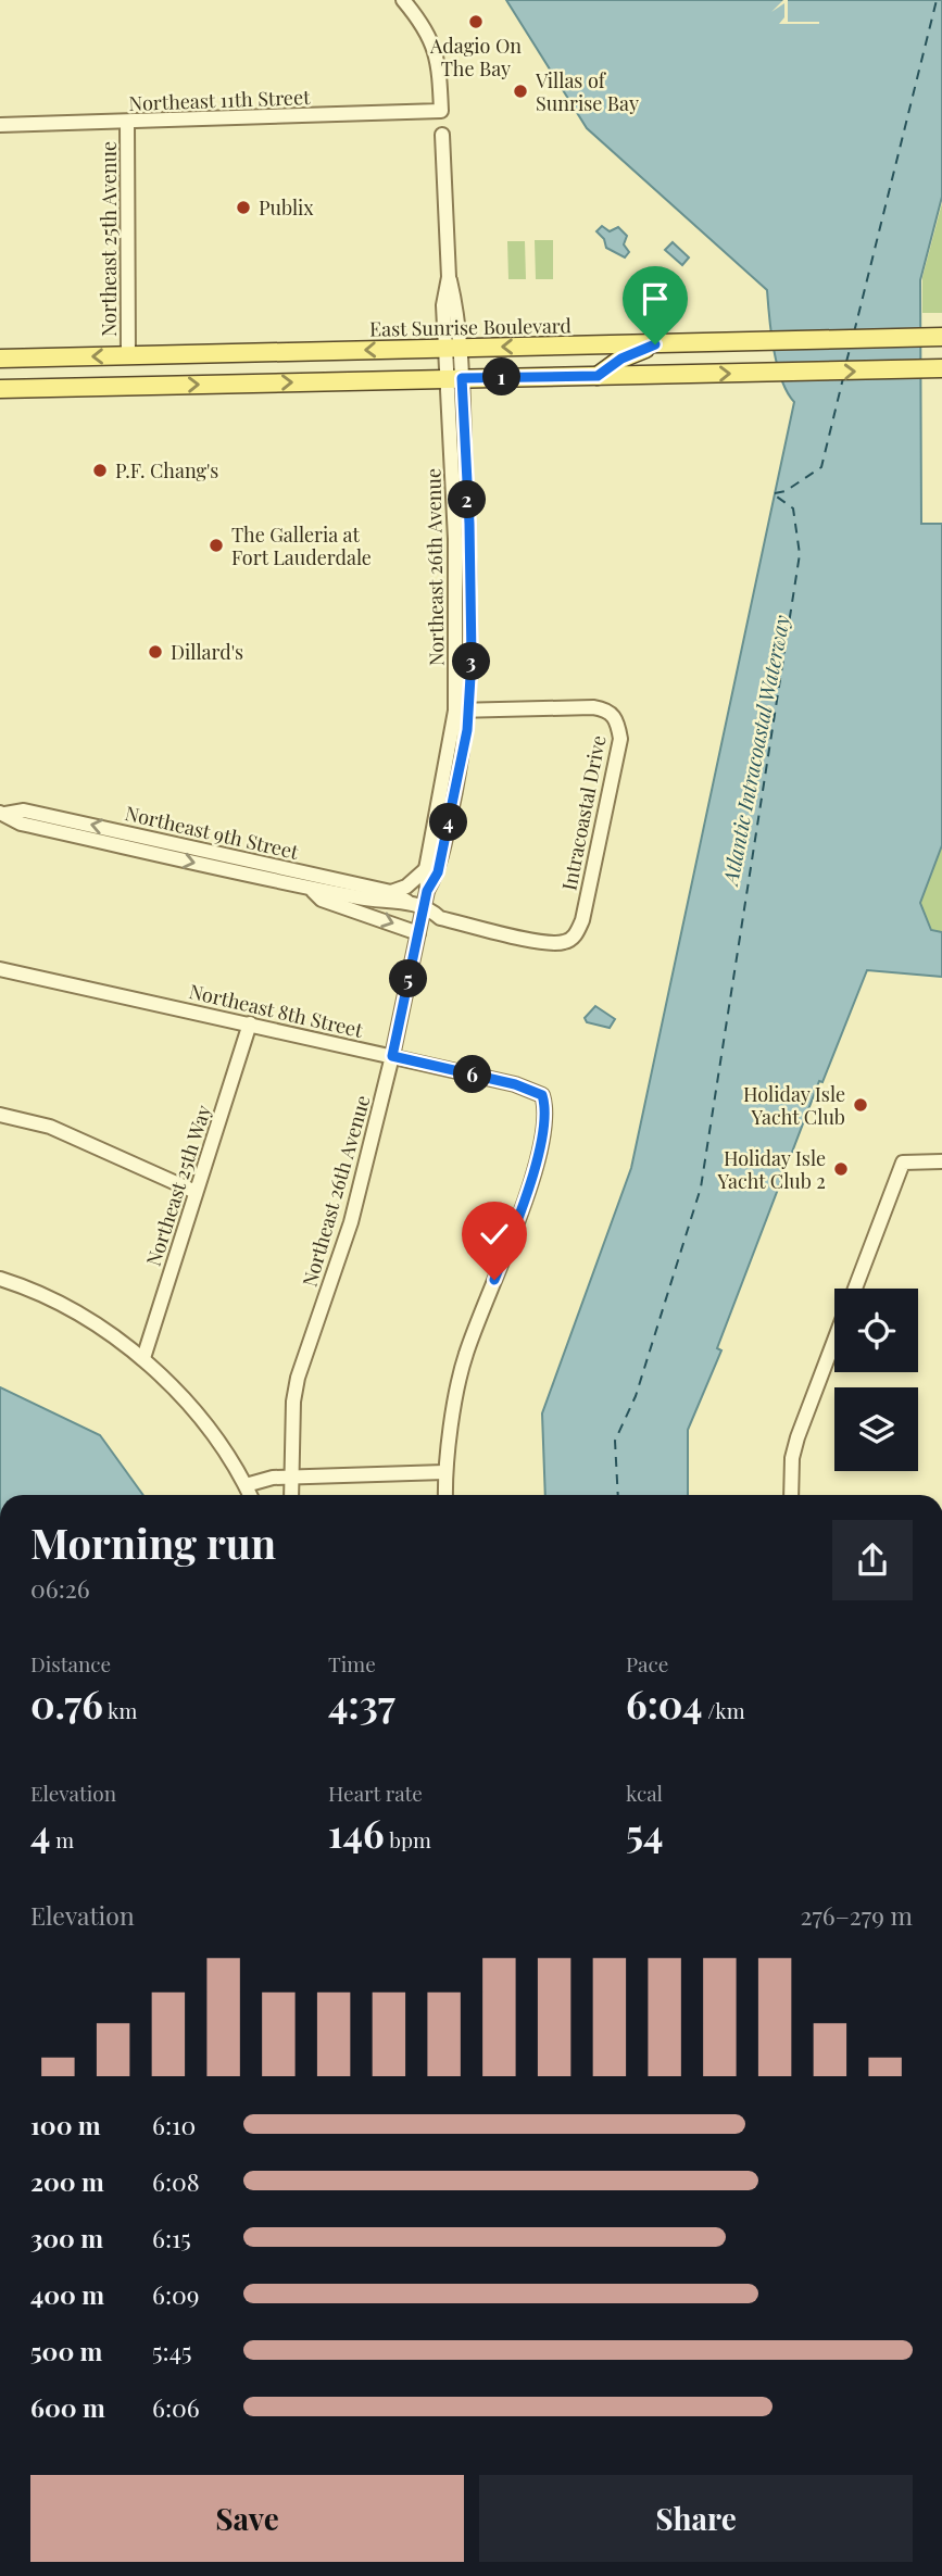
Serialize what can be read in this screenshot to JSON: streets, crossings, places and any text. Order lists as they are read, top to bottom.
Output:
{
  "streets": {
    "main road": ["East Sunrise Boulevard"],
    "street": [
      "Northeast 11th Street",
      "Northeast 25th Avenue",
      "Northeast 26th Avenue",
      "Intracoastal Drive",
      "Northeast 9th Street",
      "Northeast 8th Street",
      "Northeast 25th Way"
    ]
  },
  "crossings": [
    ["Northeast 11th Street", "Northeast 25th Avenue"],
    ["Northeast 25th Avenue", "East Sunrise Boulevard"],
    ["East Sunrise Boulevard", "Northeast 26th Avenue"],
    ["Northeast 26th Avenue", "Intracoastal Drive"],
    ["Northeast 26th Avenue", "Northeast 9th Street"],
    ["Northeast 26th Avenue", "Northeast 8th Street"],
    ["Intracoastal Drive", "Northeast 9th Street"],
    ["Northeast 8th Street", "Northeast 25th Way"]
  ],
  "water": ["Atlantic Intracoastal Waterway"],
  "places": [
    "Adagio On The Bay",
    "Villas of Sunrise Bay",
    "Publix",
    "P.F. Chang's",
    "The Galleria at Fort Lauderdale",
    "Dillard's",
    "Holiday Isle Yacht Club",
    "Holiday Isle Yacht Club 2"
  ],
  "page": {
    "pins": [
      "1",
      "2",
      "3",
      "4",
      "5",
      "6"
    ],
    "heading": ["Morning run", "06:26"],
    "stats": [
      ["Distance", "0.76 km"],
      ["Time", "4:37"],
      ["Pace", "6:04 /km"],
      ["Elevation", "4 m"],
      ["Heart rate", "146 bpm"],
      ["kcal", "54"]
    ],
    "chart": ["Elevation", "276–279 m"],
    "list": [
      {
        "name": "100 m",
        "note": "6:10"
      },
      {
        "name": "200 m",
        "note": "6:08"
      },
      {
        "name": "300 m",
        "note": "6:15"
      },
      {
        "name": "400 m",
        "note": "6:09"
      },
      {
        "name": "500 m",
        "note": "5:45"
      },
      {
        "name": "600 m",
        "note": "6:06"
      }
    ],
    "buttons": ["Save", "Share"]
  }
}
